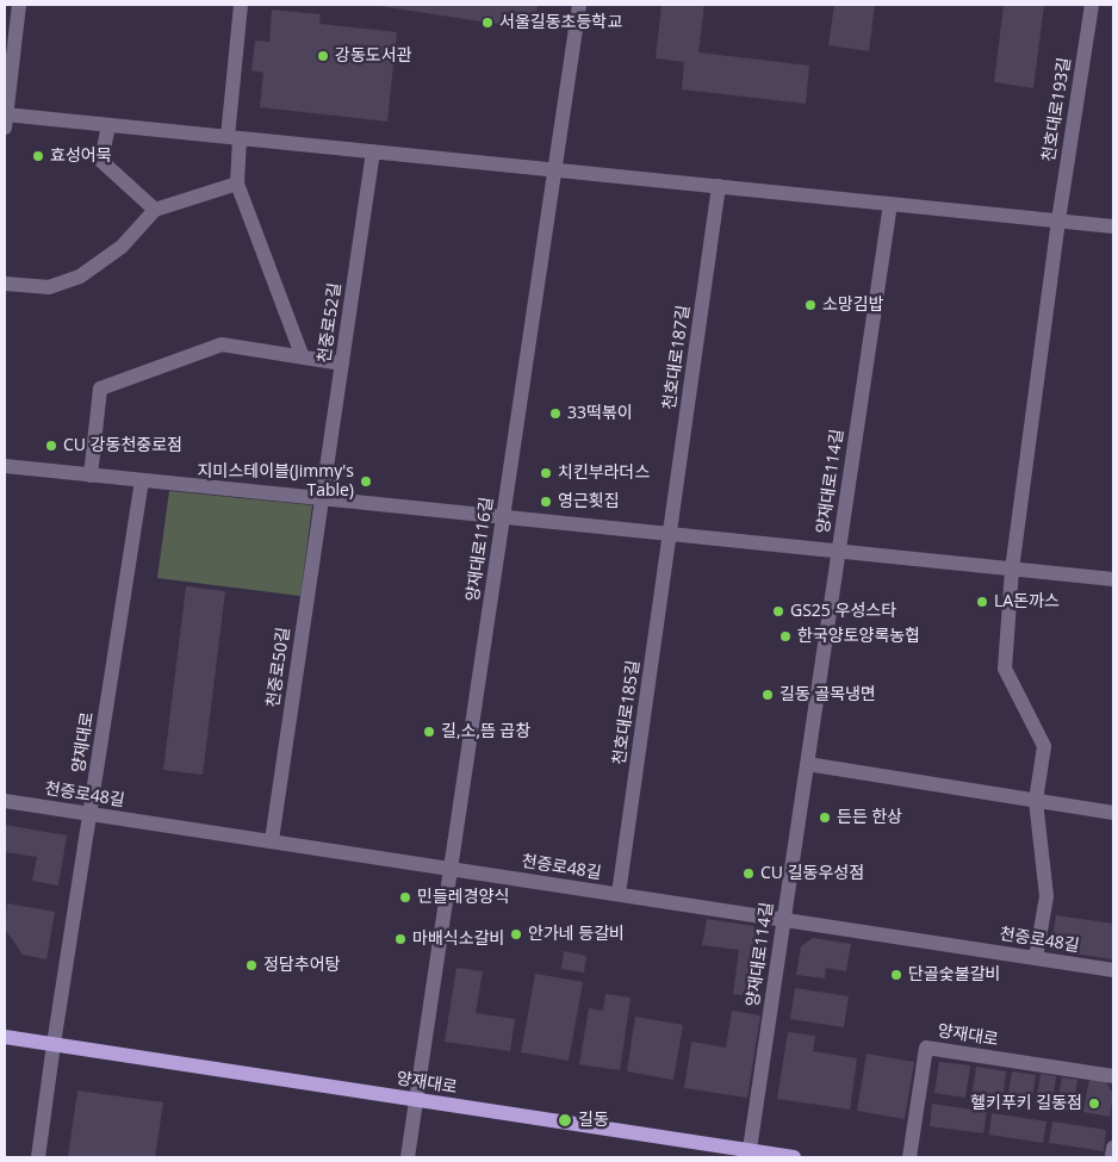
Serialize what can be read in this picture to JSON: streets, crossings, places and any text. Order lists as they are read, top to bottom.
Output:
{
  "streets": {
    "main road": ["양재대로"],
    "street": [
      "천호대로193길",
      "천중로52길",
      "천호대로187길",
      "양재대로114길",
      "양재대로116길",
      "천중로50길",
      "천호대로185길",
      "천중로48길"
    ]
  },
  "crossings": [
    ["천중로52길", "천중로50길"],
    ["천호대로187길", "천호대로185길"],
    ["양재대로114길", "양재대로"],
    ["양재대로114길", "천중로48길"],
    ["양재대로116길", "양재대로"],
    ["양재대로116길", "천중로48길"],
    ["천중로50길", "천중로48길"],
    ["천호대로185길", "천중로48길"],
    ["양재대로", "천중로48길"]
  ],
  "places": [
    "서울길동초등학교",
    "강동도서관",
    "효성어묵",
    "소망김밥",
    "33떡볶이",
    "CU 강동천중로점",
    "치킨부라더스",
    "지미스테이블(Jimmy's Table)",
    "영근횟집",
    "LA돈까스",
    "GS25 우성스타",
    "한국양토양록농협",
    "길동 골목냉면",
    "길,소,뜸 곱창",
    "든든 한상",
    "CU 길동우성점",
    "민들레경양식",
    "안가네 등갈비",
    "마배식소갈비",
    "정담추어탕",
    "단골숯불갈비",
    "헬키푸키 길동점",
    "길동"
  ]
}
